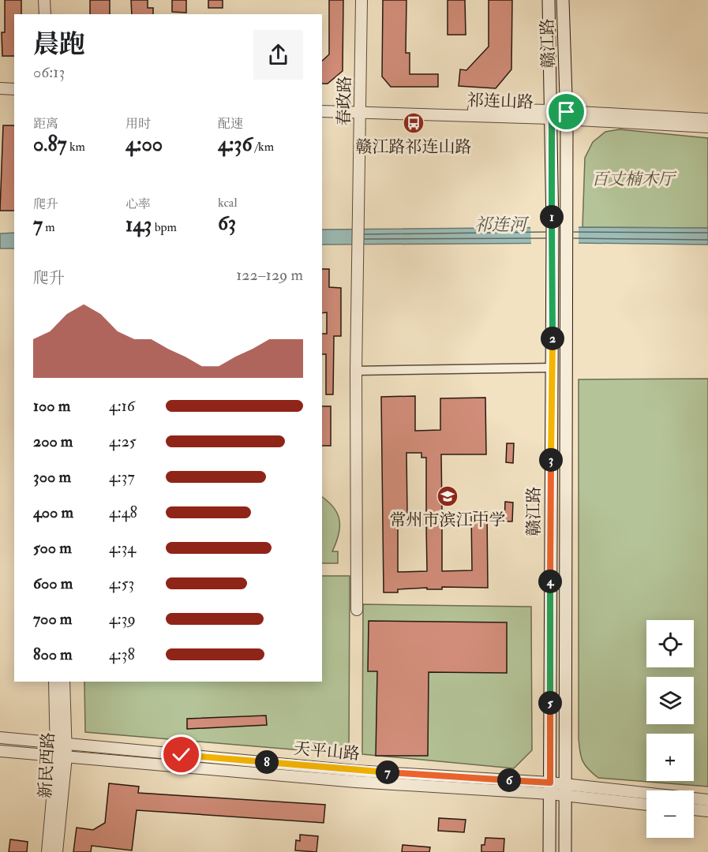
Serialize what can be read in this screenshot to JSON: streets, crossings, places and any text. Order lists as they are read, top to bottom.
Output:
{
  "streets": {
    "main road": ["赣江路"],
    "street": [
      "春政路",
      "祁连山路",
      "天平山路",
      "新民西路"
    ]
  },
  "crossings": [
    ["赣江路", "祁连山路"],
    ["赣江路", "天平山路"],
    ["春政路", "祁连山路"],
    ["天平山路", "新民西路"]
  ],
  "water": ["祁连河"],
  "parks": ["百丈楠木厅"],
  "places": {
    "bus stop": ["赣江路祁连山路"],
    "school or university": ["常州市滨江中学"]
  },
  "page": {
    "heading": ["晨跑", "06:13"],
    "stats": [
      ["距离", "0.87 km"],
      ["用时", "4:00"],
      ["配速", "4:36 /km"],
      ["爬升", "7 m"],
      ["心率", "143 bpm"],
      ["kcal", "63"]
    ],
    "pins": [
      "1",
      "2",
      "3",
      "4",
      "5",
      "8",
      "7",
      "6"
    ],
    "chart": ["爬升", "122–129 m"],
    "list": [
      {
        "name": "100 m",
        "note": "4:16"
      },
      {
        "name": "200 m",
        "note": "4:25"
      },
      {
        "name": "300 m",
        "note": "4:37"
      },
      {
        "name": "400 m",
        "note": "4:48"
      },
      {
        "name": "500 m",
        "note": "4:34"
      },
      {
        "name": "600 m",
        "note": "4:53"
      },
      {
        "name": "700 m",
        "note": "4:39"
      },
      {
        "name": "800 m",
        "note": "4:38"
      }
    ],
    "map_buttons": ["+", "−"]
  }
}
